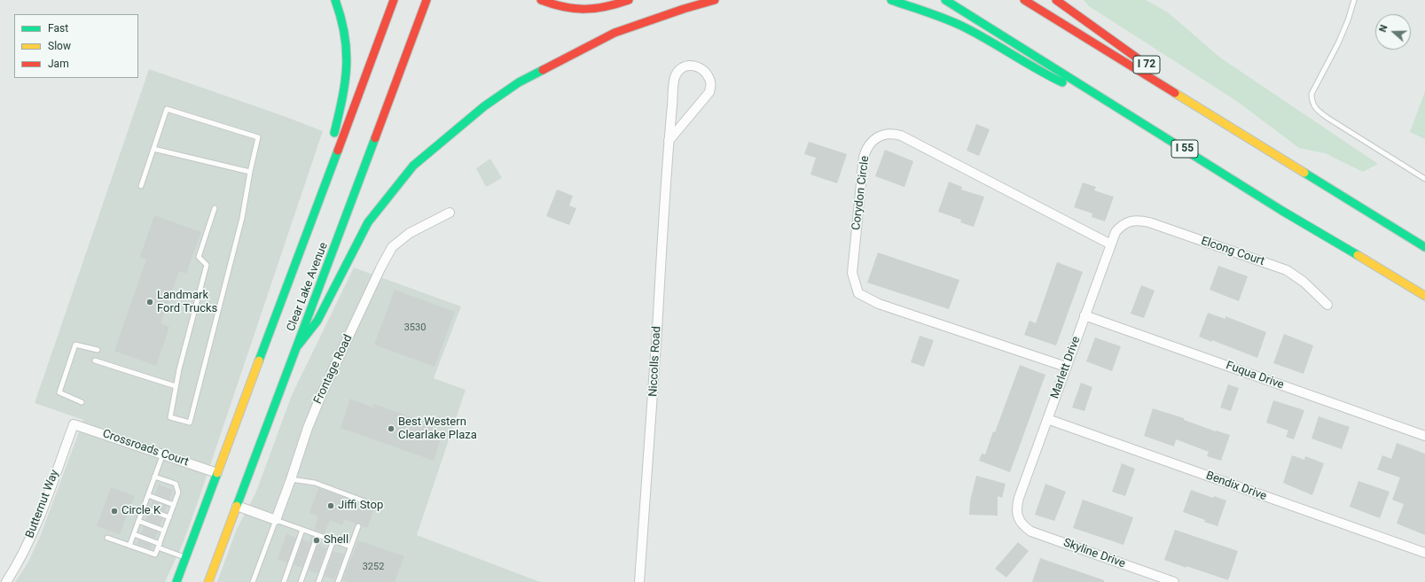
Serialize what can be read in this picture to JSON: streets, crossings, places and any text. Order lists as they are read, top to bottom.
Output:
{
  "streets": {
    "main road": ["I 72", "I 55", "Clear Lake Avenue"],
    "street": [
      "Corydon Circle",
      "Elcong Court",
      "Niccolls Road",
      "Marlett Drive",
      "Frontage Road",
      "Fuqua Drive",
      "Crossroads Court",
      "Bendix Drive",
      "Butternut Way",
      "Skyline Drive"
    ]
  },
  "crossings": [
    ["Corydon Circle", "Marlett Drive"],
    ["Elcong Court", "Marlett Drive"],
    ["Clear Lake Avenue", "Crossroads Court"],
    ["Marlett Drive", "Fuqua Drive"],
    ["Marlett Drive", "Bendix Drive"],
    ["Marlett Drive", "Skyline Drive"],
    ["Crossroads Court", "Butternut Way"]
  ],
  "places": [
    "Landmark Ford Trucks",
    "Best Western Clearlake Plaza",
    "Jiffi Stop",
    "Circle K",
    "Shell"
  ],
  "house_numbers": ["3530", "3252"],
  "legend": ["Fast", "Slow", "Jam"],
  "north": "left"
}
